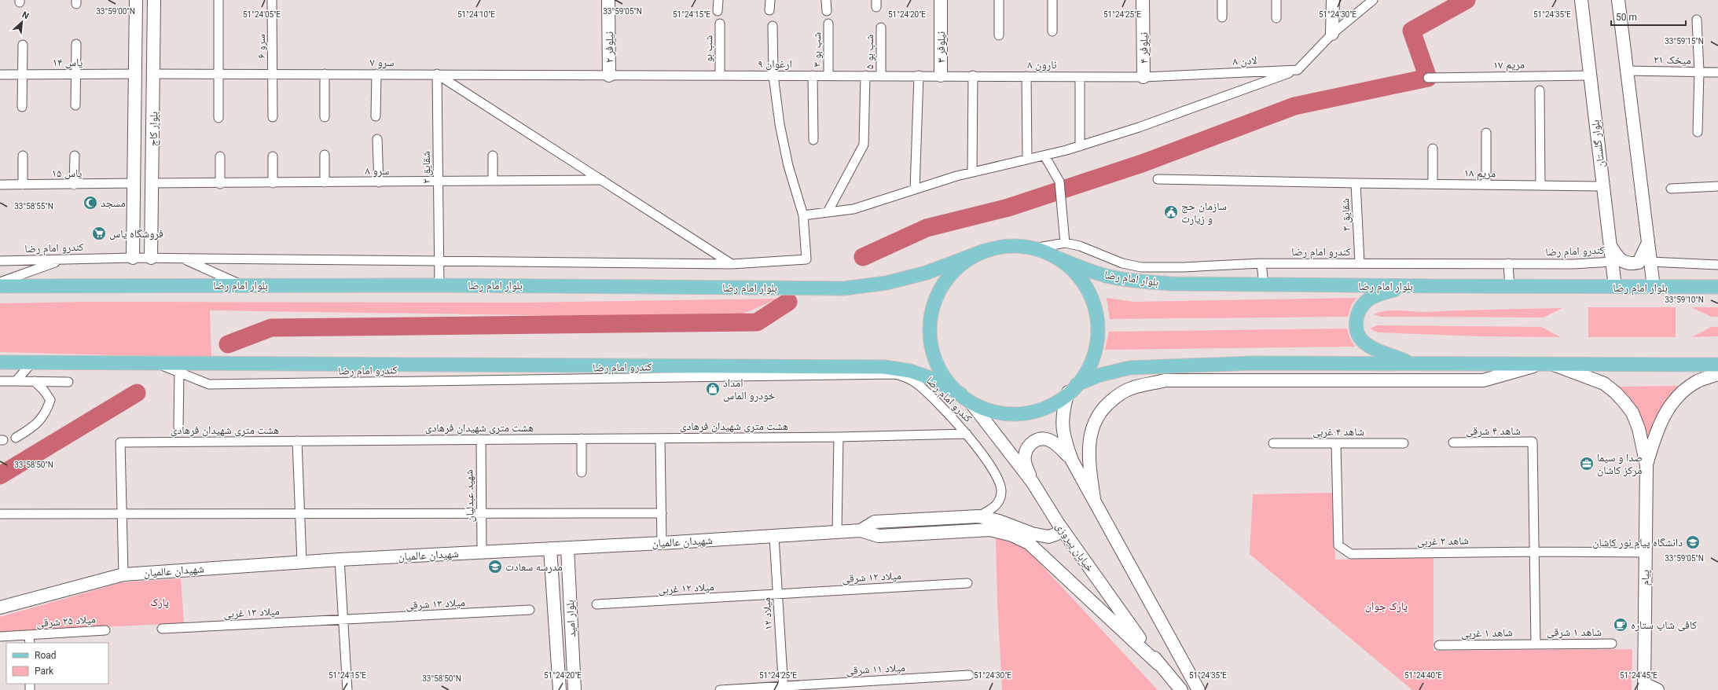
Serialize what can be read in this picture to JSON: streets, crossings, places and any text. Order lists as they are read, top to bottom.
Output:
{
  "streets": {
    "main road": [
      "نیلوفر ۲",
      "نیلوفر ۳",
      "نیلوفر ۴",
      "بلوار کاج",
      "بلوار گلستان",
      "بلوار امام رضا",
      "شهیدان عالمیان",
      "خیابان پیروزی",
      "پیام",
      "بلوار امید"
    ],
    "street": [
      "سرو ۶",
      "شب بو",
      "شب بو ۳",
      "شب بو ۵",
      "میخک ۲۱",
      "لادن ۸",
      "یاس ۱۴",
      "سرو ۷",
      "ارغوان ۹",
      "نارون ۸",
      "مریم ۱۷",
      "شقایق ۲",
      "سرو ۸",
      "یاس ۱۵",
      "مریم ۱۸",
      "شقایق ۳",
      "کندرو امام رضا",
      "هشت متری شهیدان فرهادی",
      "شاهد ۴ شرقی",
      "شاهد ۴ غربی",
      "شهید عبدلیان",
      "شاهد ۲ غربی",
      "میلاد ۱۲ شرقی",
      "میلاد ۱۲ غربی",
      "میلاد ۱۳ شرقی",
      "میلاد ۱۳ غربی",
      "میلاد ۱۲",
      "میلاد ۲۵ شرقی",
      "شاهد ۱ شرقی",
      "شاهد ۱ غربی",
      "میلاد ۱۱ شرقی"
    ]
  },
  "crossings": [
    ["سرو ۶", "سرو ۷"],
    ["نیلوفر ۲", "سرو ۷"],
    ["نیلوفر ۲", "ارغوان ۹"],
    ["نیلوفر ۳", "ارغوان ۹"],
    ["نیلوفر ۳", "نارون ۸"],
    ["نیلوفر ۴", "لادن ۸"],
    ["نیلوفر ۴", "نارون ۸"],
    ["شب بو", "ارغوان ۹"],
    ["شب بو ۳", "ارغوان ۹"],
    ["شب بو ۵", "ارغوان ۹"],
    ["لادن ۸", "نارون ۸"],
    ["یاس ۱۴", "بلوار کاج"],
    ["سرو ۷", "ارغوان ۹"],
    ["سرو ۷", "بلوار کاج"],
    ["سرو ۷", "شقایق ۲"],
    ["ارغوان ۹", "نارون ۸"],
    ["مریم ۱۷", "بلوار گلستان"],
    ["بلوار کاج", "سرو ۸"],
    ["بلوار کاج", "یاس ۱۵"],
    ["بلوار کاج", "کندرو امام رضا"],
    ["بلوار گلستان", "مریم ۱۸"],
    ["بلوار گلستان", "کندرو امام رضا"],
    ["بلوار گلستان", "بلوار امام رضا"],
    ["شقایق ۲", "سرو ۸"],
    ["شقایق ۲", "کندرو امام رضا"],
    ["شقایق ۲", "بلوار امام رضا"],
    ["مریم ۱۸", "شقایق ۳"],
    ["شقایق ۳", "کندرو امام رضا"],
    ["کندرو امام رضا", "بلوار امام رضا"],
    ["کندرو امام رضا", "هشت متری شهیدان فرهادی"],
    ["هشت متری شهیدان فرهادی", "شهید عبدلیان"],
    ["شاهد ۴ شرقی", "شاهد ۲ غربی"],
    ["شاهد ۴ غربی", "شاهد ۲ غربی"],
    ["شهید عبدلیان", "شهیدان عالمیان"],
    ["شاهد ۲ غربی", "پیام"],
    ["شهیدان عالمیان", "میلاد ۱۲"],
    ["شهیدان عالمیان", "بلوار امید"],
    ["میلاد ۱۲ شرقی", "میلاد ۱۲ غربی"],
    ["میلاد ۱۲ شرقی", "میلاد ۱۲"],
    ["میلاد ۱۲ غربی", "میلاد ۱۲"],
    ["میلاد ۱۳ شرقی", "میلاد ۱۳ غربی"],
    ["میلاد ۱۲", "میلاد ۱۱ شرقی"],
    ["شاهد ۱ شرقی", "شاهد ۱ غربی"]
  ],
  "parks": ["پارک", "پارک جوان"],
  "places": {
    "mosque": ["مسجد"],
    "public building": ["سازمان حج و زیارت"],
    "supermarket": ["فروشگاه یاس"],
    "shop": ["امداد خودرو الماس"],
    "office": ["صدا و سیما مرکز کاشان"],
    "school or university": ["دانشگاه پیام نور کاشان", "مدرسه سعادت"],
    "cafe": ["کافی شاپ ستاره"]
  },
  "legend": ["Road", "Park"],
  "scale_bar": "50 m",
  "north": "top right",
  "coordinates": [
    "33°59'00\"N",
    "33°59'05\"N",
    "51°24'05\"E",
    "51°24'10\"E",
    "51°24'15\"E",
    "51°24'20\"E",
    "51°24'25\"E",
    "51°24'30\"E",
    "51°24'35\"E",
    "33°59'15\"N",
    "33°58'55\"N",
    "33°59'10\"N",
    "33°58'50\"N",
    "51°24'40\"E",
    "51°24'45\"E"
  ]
}
